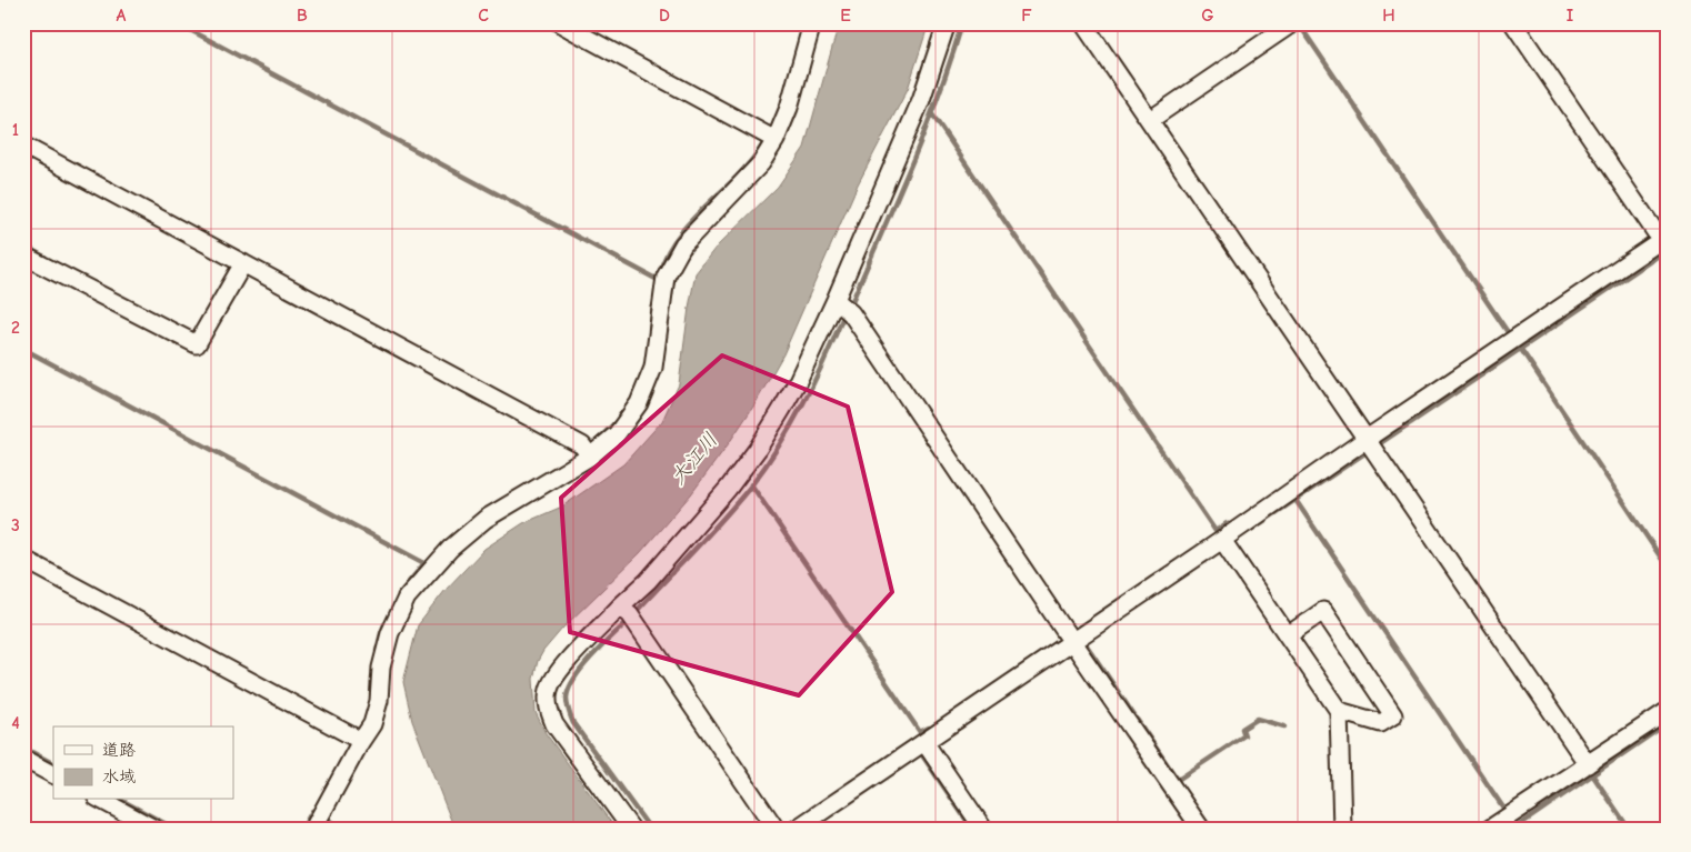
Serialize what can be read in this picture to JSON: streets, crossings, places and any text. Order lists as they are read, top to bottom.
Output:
{
  "water": ["大江川"],
  "legend": ["道路", "水域"],
  "grid": {
    "columns": [
      "A",
      "B",
      "C",
      "D",
      "E",
      "F",
      "G",
      "H",
      "I"
    ],
    "rows": [
      "1",
      "2",
      "3",
      "4"
    ]
  }
}
